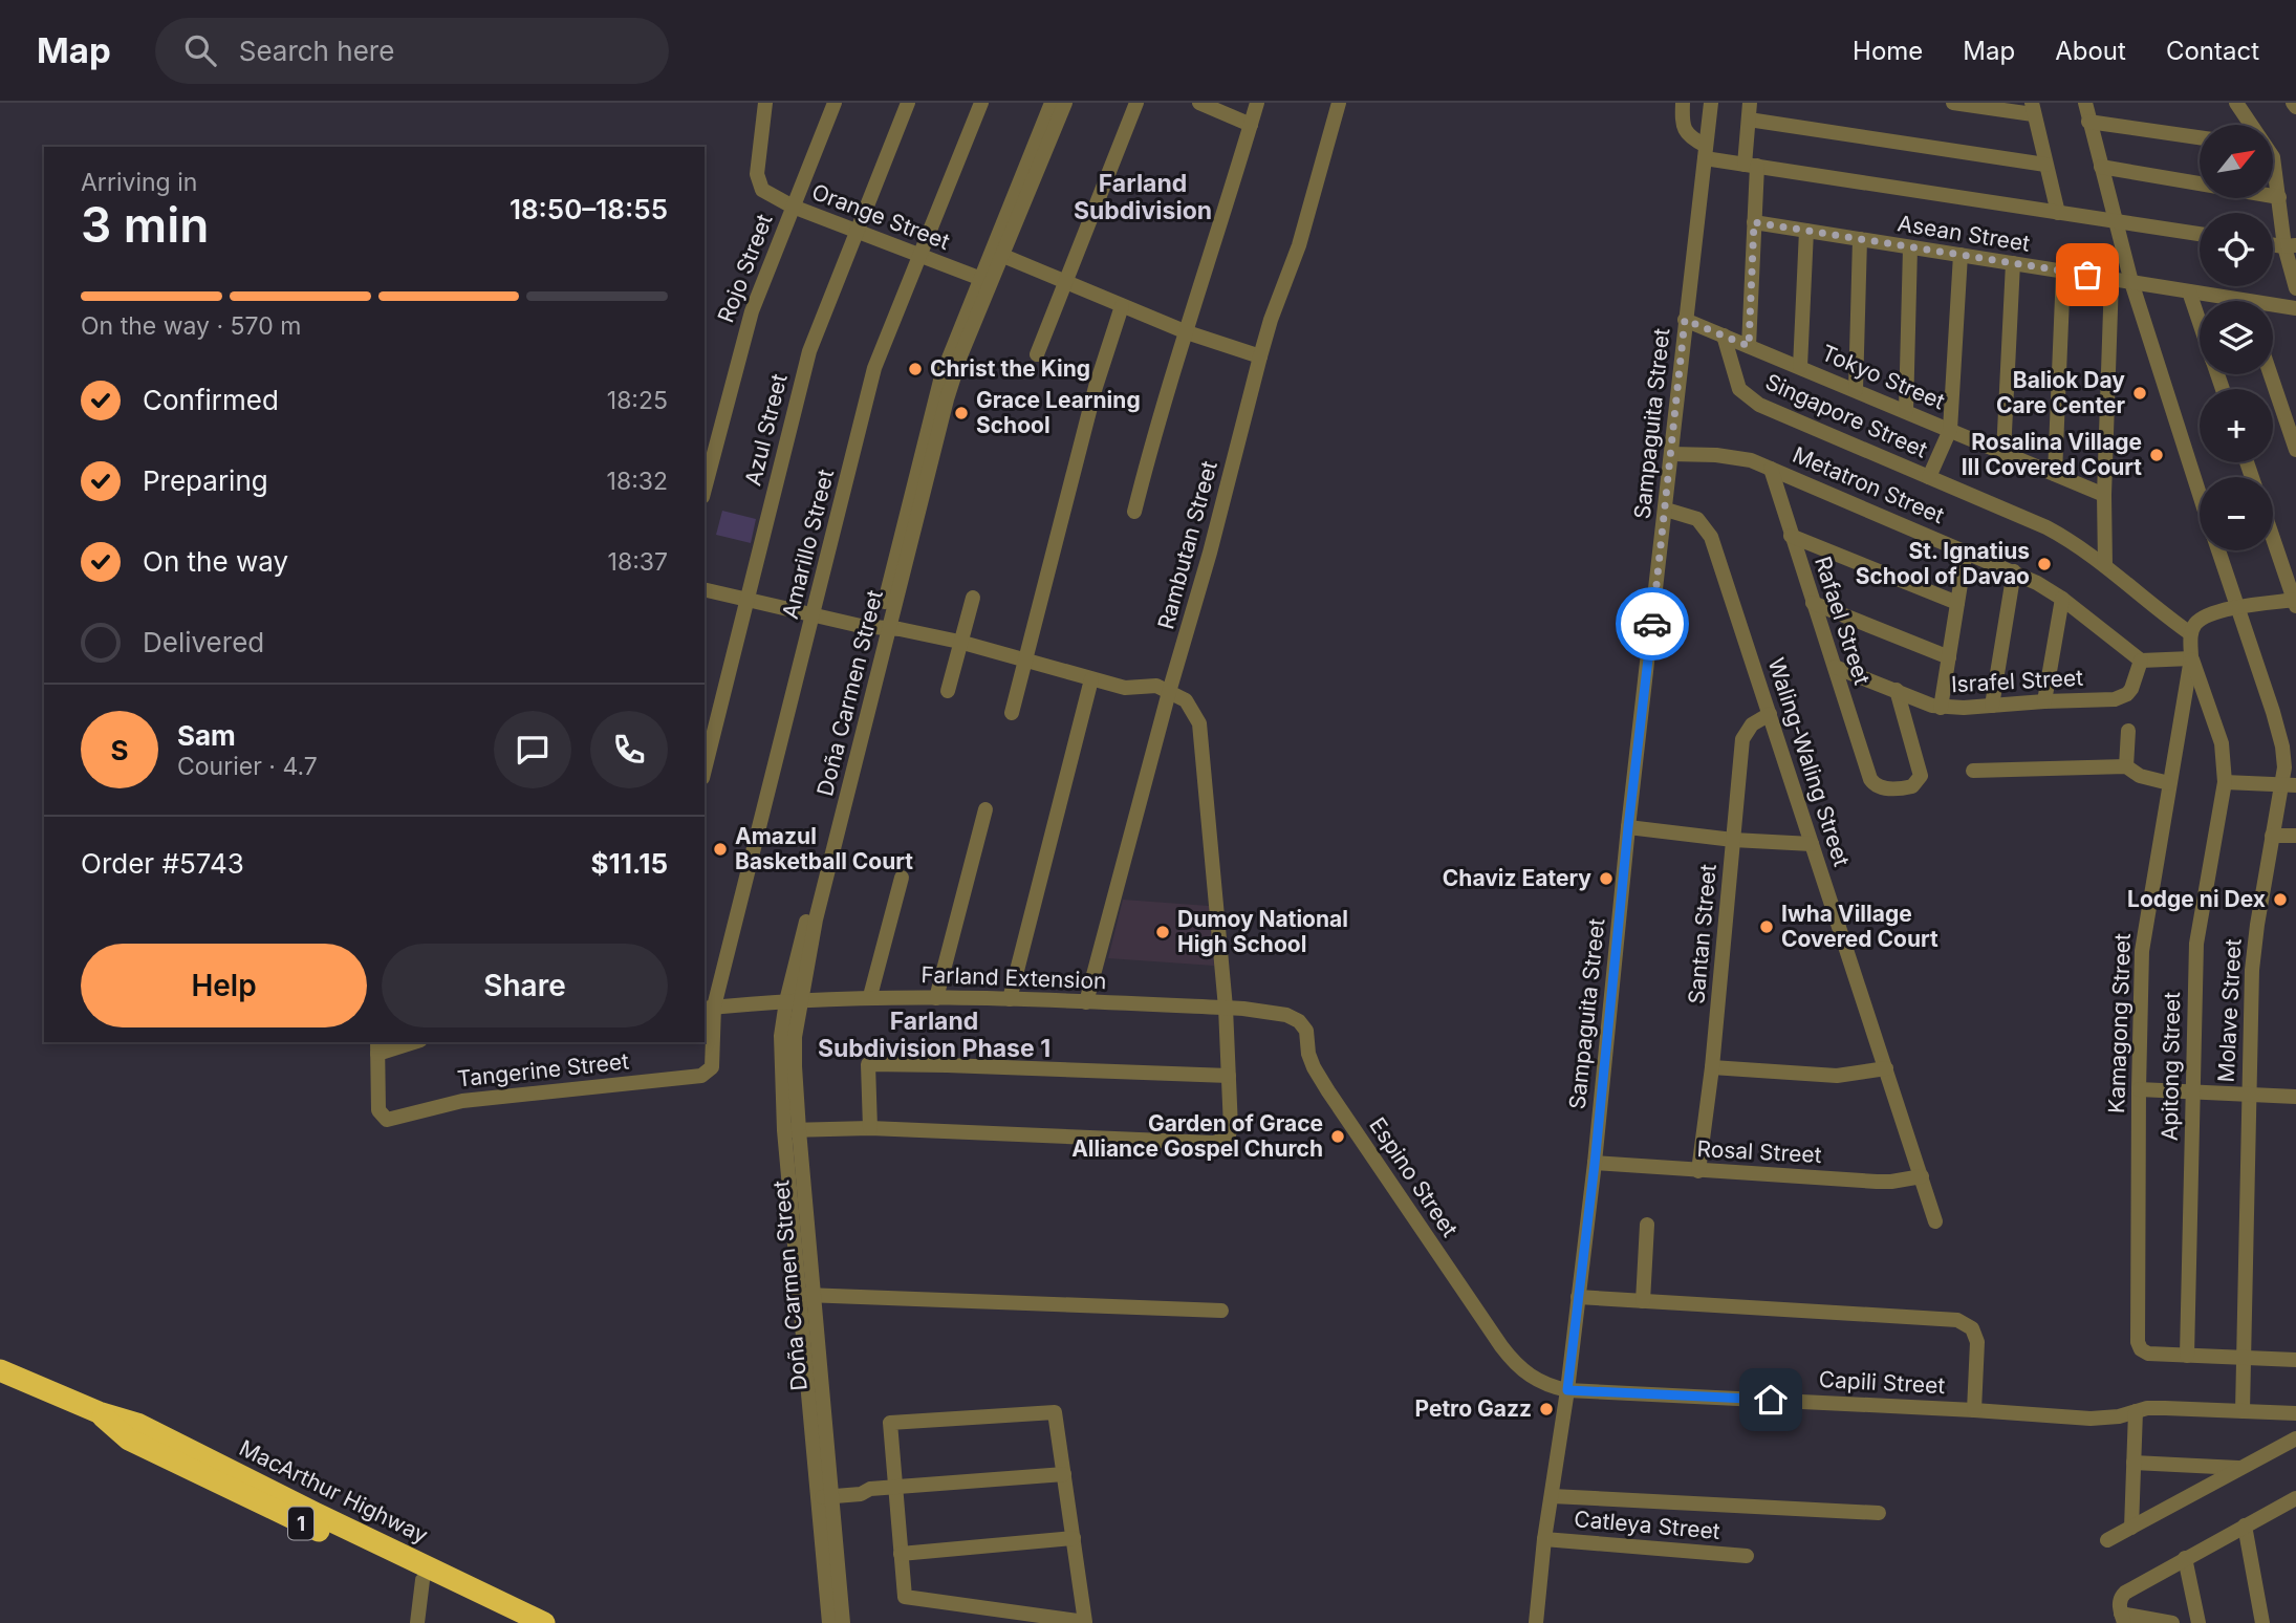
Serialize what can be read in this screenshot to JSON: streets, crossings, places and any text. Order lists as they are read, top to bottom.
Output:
{
  "streets": {
    "highway": ["MacArthur Highway", "1"],
    "street": [
      "Orange Street",
      "Asean Street",
      "Rojo Street",
      "Tokyo Street",
      "Singapore Street",
      "Sampaguita Street",
      "Azul Street",
      "Metatron Street",
      "Amarillo Street",
      "Rambutan Street",
      "Rafael Street",
      "Israfel Street",
      "Doña Carmen Street",
      "Waling-Waling Street",
      "Santan Street",
      "Farland Extension",
      "Molave Street",
      "Kamagong Street",
      "Apitong Street",
      "Tangerine Street",
      "Rosal Street",
      "Espino Street",
      "Capili Street",
      "Catleya Street"
    ]
  },
  "crossings": [
    ["Orange Street", "Rojo Street"],
    ["Orange Street", "Azul Street"],
    ["Orange Street", "Amarillo Street"],
    ["Orange Street", "Doña Carmen Street"],
    ["Asean Street", "Molave Street"],
    ["Tokyo Street", "Singapore Street"],
    ["Tokyo Street", "Sampaguita Street"],
    ["Sampaguita Street", "Metatron Street"],
    ["Sampaguita Street", "Waling-Waling Street"],
    ["Sampaguita Street", "Rosal Street"],
    ["Sampaguita Street", "Espino Street"],
    ["Sampaguita Street", "Capili Street"],
    ["Sampaguita Street", "Catleya Street"],
    ["Metatron Street", "Rafael Street"],
    ["Metatron Street", "Israfel Street"],
    ["Amarillo Street", "Farland Extension"],
    ["Amarillo Street", "Tangerine Street"],
    ["Rambutan Street", "Farland Extension"],
    ["Rafael Street", "Israfel Street"],
    ["Doña Carmen Street", "Farland Extension"],
    ["Waling-Waling Street", "Santan Street"],
    ["Waling-Waling Street", "Rosal Street"],
    ["Santan Street", "Rosal Street"],
    ["Farland Extension", "Tangerine Street"],
    ["Farland Extension", "Espino Street"],
    ["Molave Street", "Capili Street"],
    ["Kamagong Street", "Apitong Street"],
    ["Espino Street", "Capili Street"]
  ],
  "districts": ["Farland Subdivision", "Farland Subdivision Phase 1"],
  "places": [
    "Christ the King",
    "Baliok Day Care Center",
    "Grace Learning School",
    "Rosalina Village III Covered Court",
    "St. Ignatius School of Davao",
    "Amazul Basketball Court",
    "Chaviz Eatery",
    "Lodge ni Dex",
    "Iwha Village Covered Court",
    "Dumoy National High School",
    "Garden of Grace Alliance Gospel Church",
    "Petro Gazz"
  ],
  "north": "top right",
  "page": {
    "header": "Map",
    "search": "Search here",
    "nav": [
      "Home",
      "Map",
      "About",
      "Contact"
    ],
    "map_buttons": ["+", "−"],
    "heading": ["3 min", "Arriving in", "18:50–18:55"],
    "panel": [
      "Sam",
      "Courier · 4.7",
      "Order #5743",
      "$11.15"
    ],
    "bar": "On the way · 570 m",
    "list": [
      ["Confirmed", "18:25"],
      ["Preparing", "18:32"],
      ["On the way", "18:37"],
      "Delivered"
    ],
    "round": "S",
    "buttons": ["Help", "Share"]
  }
}
